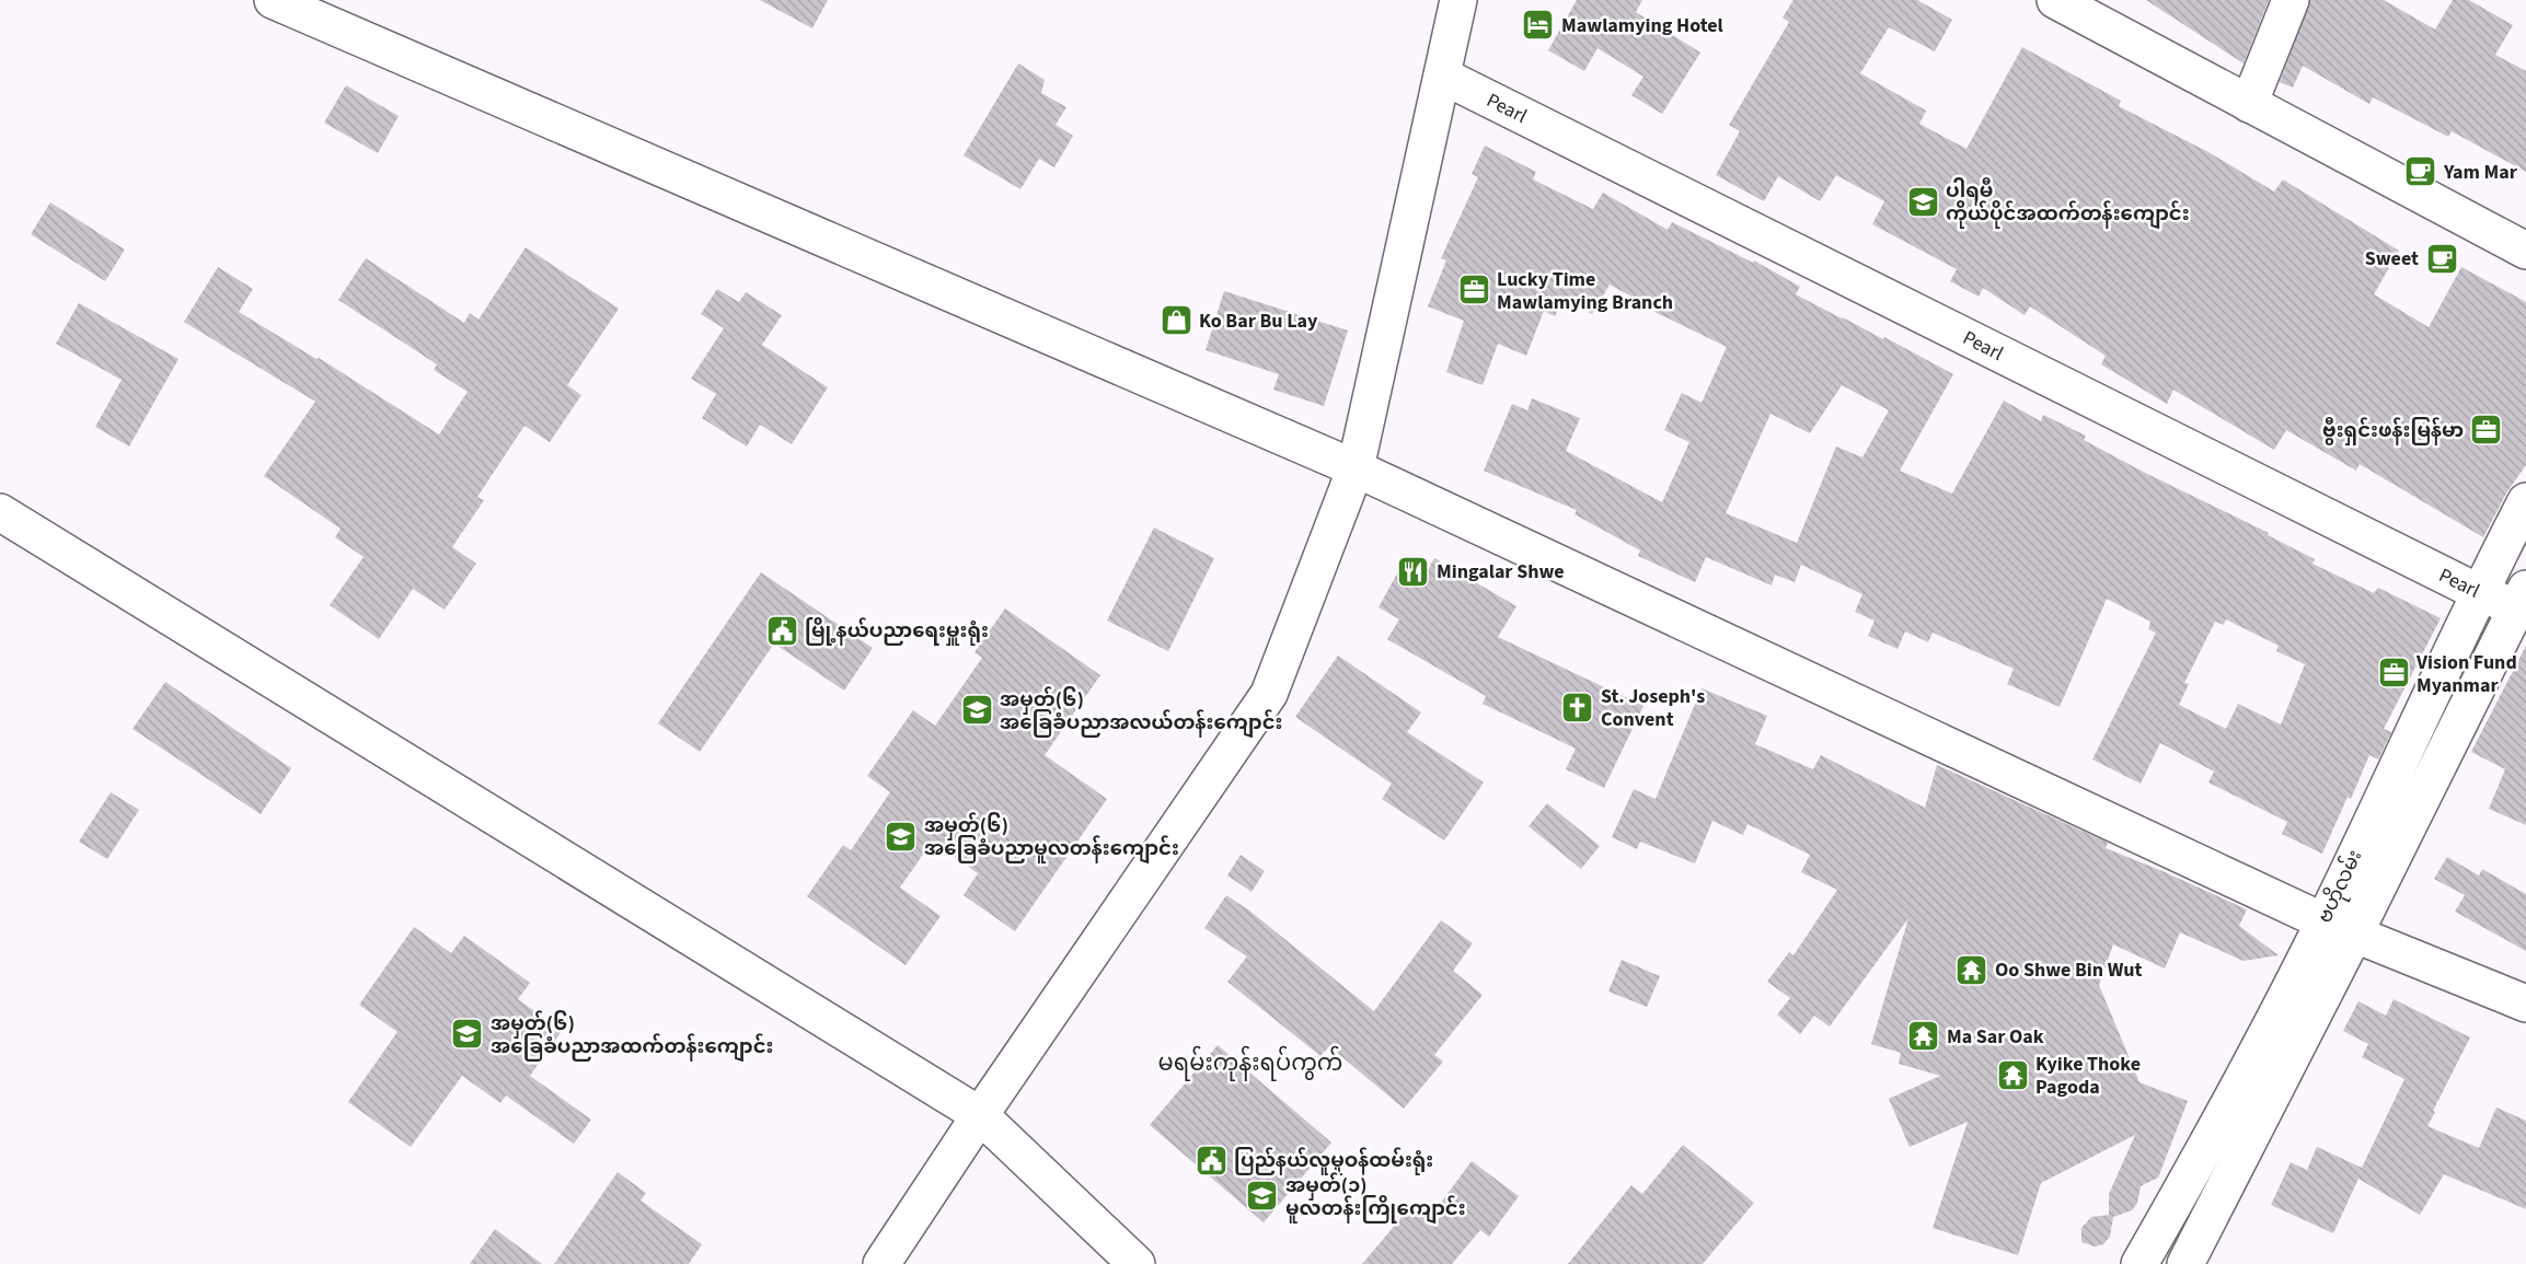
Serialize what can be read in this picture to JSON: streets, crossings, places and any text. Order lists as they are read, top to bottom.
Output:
{
  "streets": {
    "street": ["Pearl", "ဗဟိုလမ်း"]
  },
  "crossings": [
    ["Pearl", "ဗဟိုလမ်း"]
  ],
  "districts": ["မရမ်းကုန်းရပ်ကွက်"],
  "places": {
    "hotel": ["Mawlamying Hotel"],
    "cafe": ["Yam Mar", "Sweet"],
    "school or university": [
      "ပါရမီ ကိုယ်ပိုင်အထက်တန်းကျောင်း",
      "အမှတ်(၆) အခြေခံပညာအလယ်တန်းကျောင်း",
      "အမှတ်(၆) အခြေခံပညာမူလတန်းကျောင်း",
      "အမှတ်(၆) အခြေခံပညာအထက်တန်းကျောင်း",
      "အမှတ်(၁) မူလတန်းကြိုကျောင်း"
    ],
    "office": ["Lucky Time Mawlamying Branch", "ဗွီးရှင်းဖန်းမြန်မာ", "Vision Fund Myanmar"],
    "shop": ["Ko Bar Bu Lay"],
    "restaurant": ["Mingalar Shwe"],
    "public building": ["မြို့နယ်ပညာရေးမှူးရုံး", "ပြည်နယ်လူမှုဝန်ထမ်းရုံး"],
    "church": ["St. Joseph's Convent"],
    "temple": ["Oo Shwe Bin Wut", "Ma Sar Oak", "Kyike Thoke Pagoda"]
  }
}
